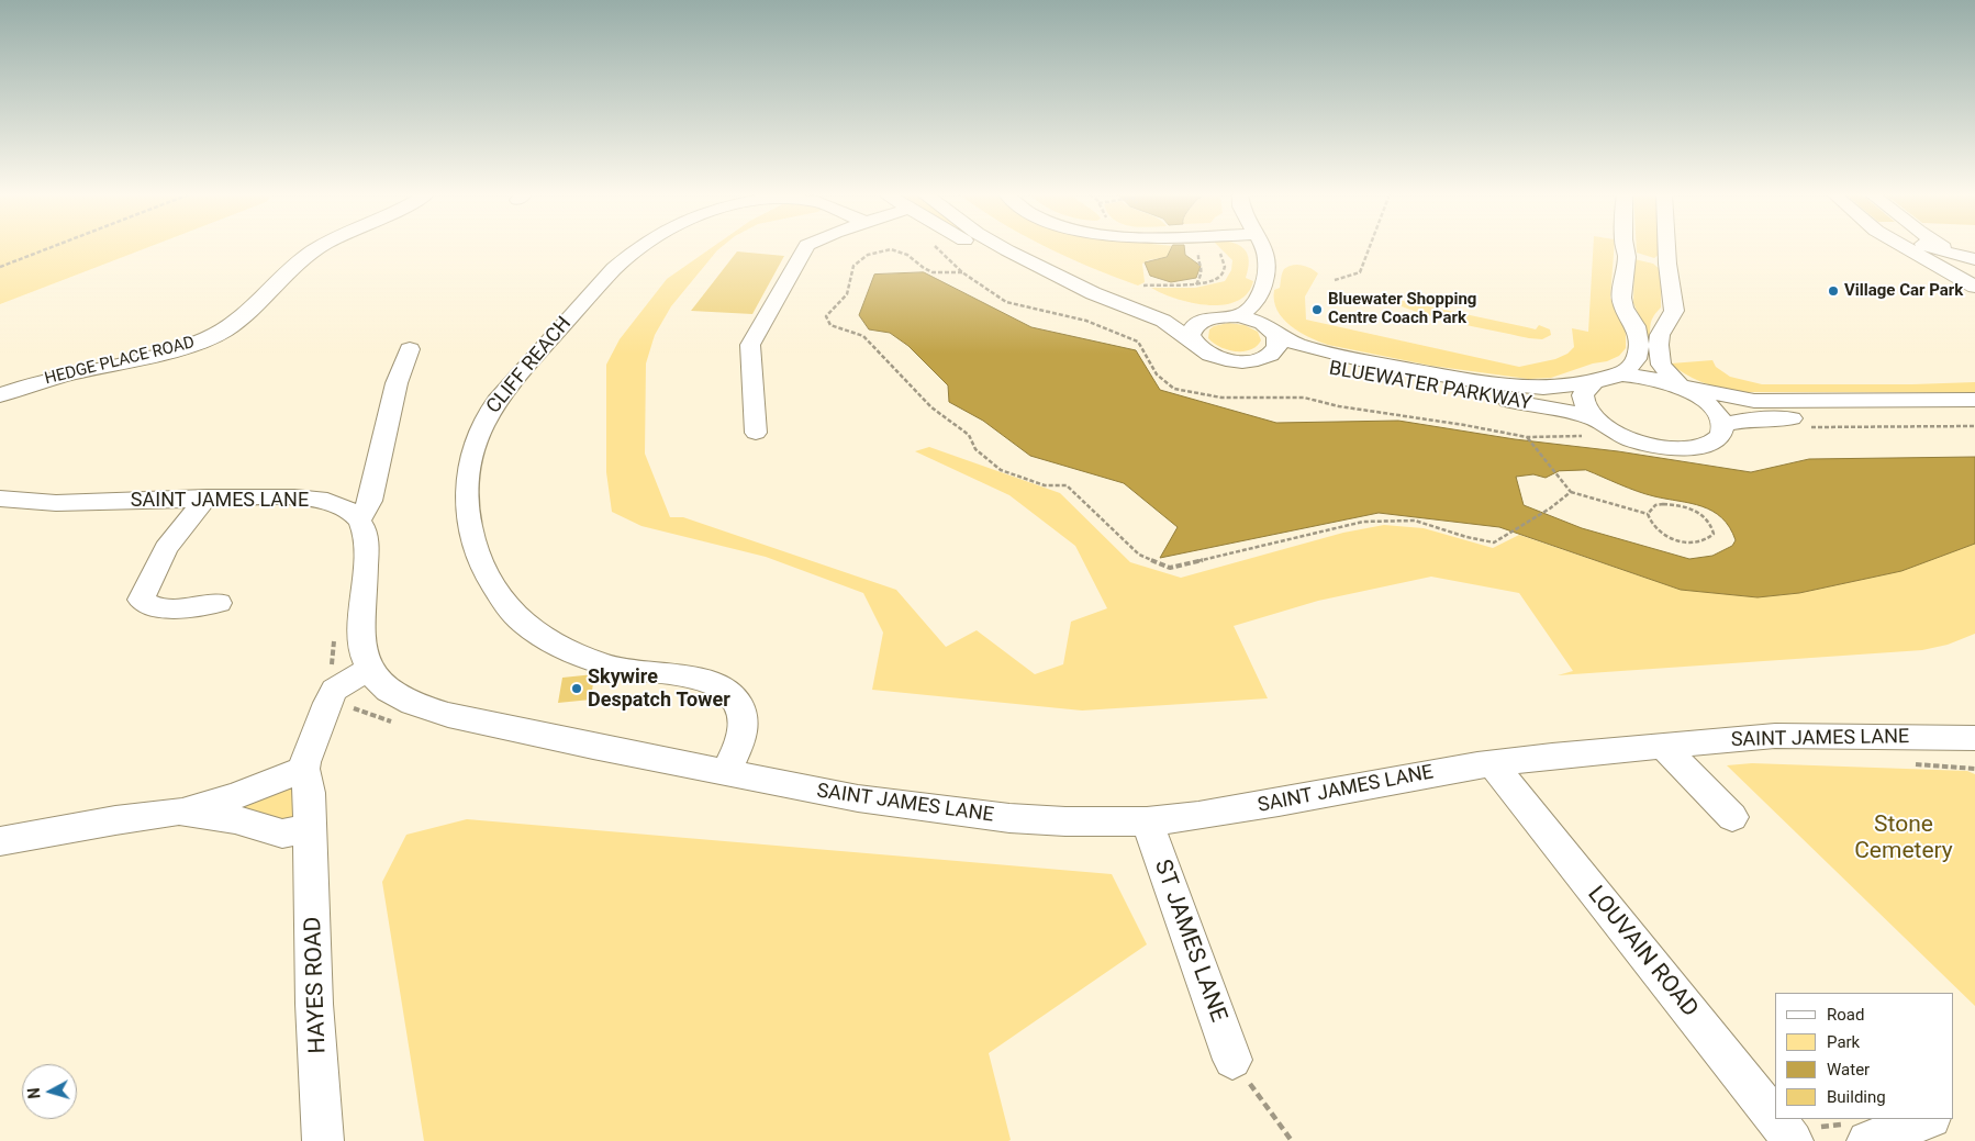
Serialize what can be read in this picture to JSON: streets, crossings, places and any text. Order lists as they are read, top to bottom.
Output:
{
  "streets": {
    "street": [
      "HEDGE PLACE ROAD",
      "CLIFF REACH",
      "BLUEWATER PARKWAY",
      "SAINT JAMES LANE",
      "ST JAMES LANE",
      "LOUVAIN ROAD",
      "HAYES ROAD"
    ]
  },
  "crossings": [
    ["CLIFF REACH", "SAINT JAMES LANE"],
    ["SAINT JAMES LANE", "ST JAMES LANE"],
    ["SAINT JAMES LANE", "LOUVAIN ROAD"]
  ],
  "parks": ["Stone Cemetery"],
  "places": ["Village Car Park", "Bluewater Shopping Centre Coach Park", "Skywire Despatch Tower"],
  "legend": [
    "Road",
    "Park",
    "Water",
    "Building"
  ],
  "north": "left"
}
